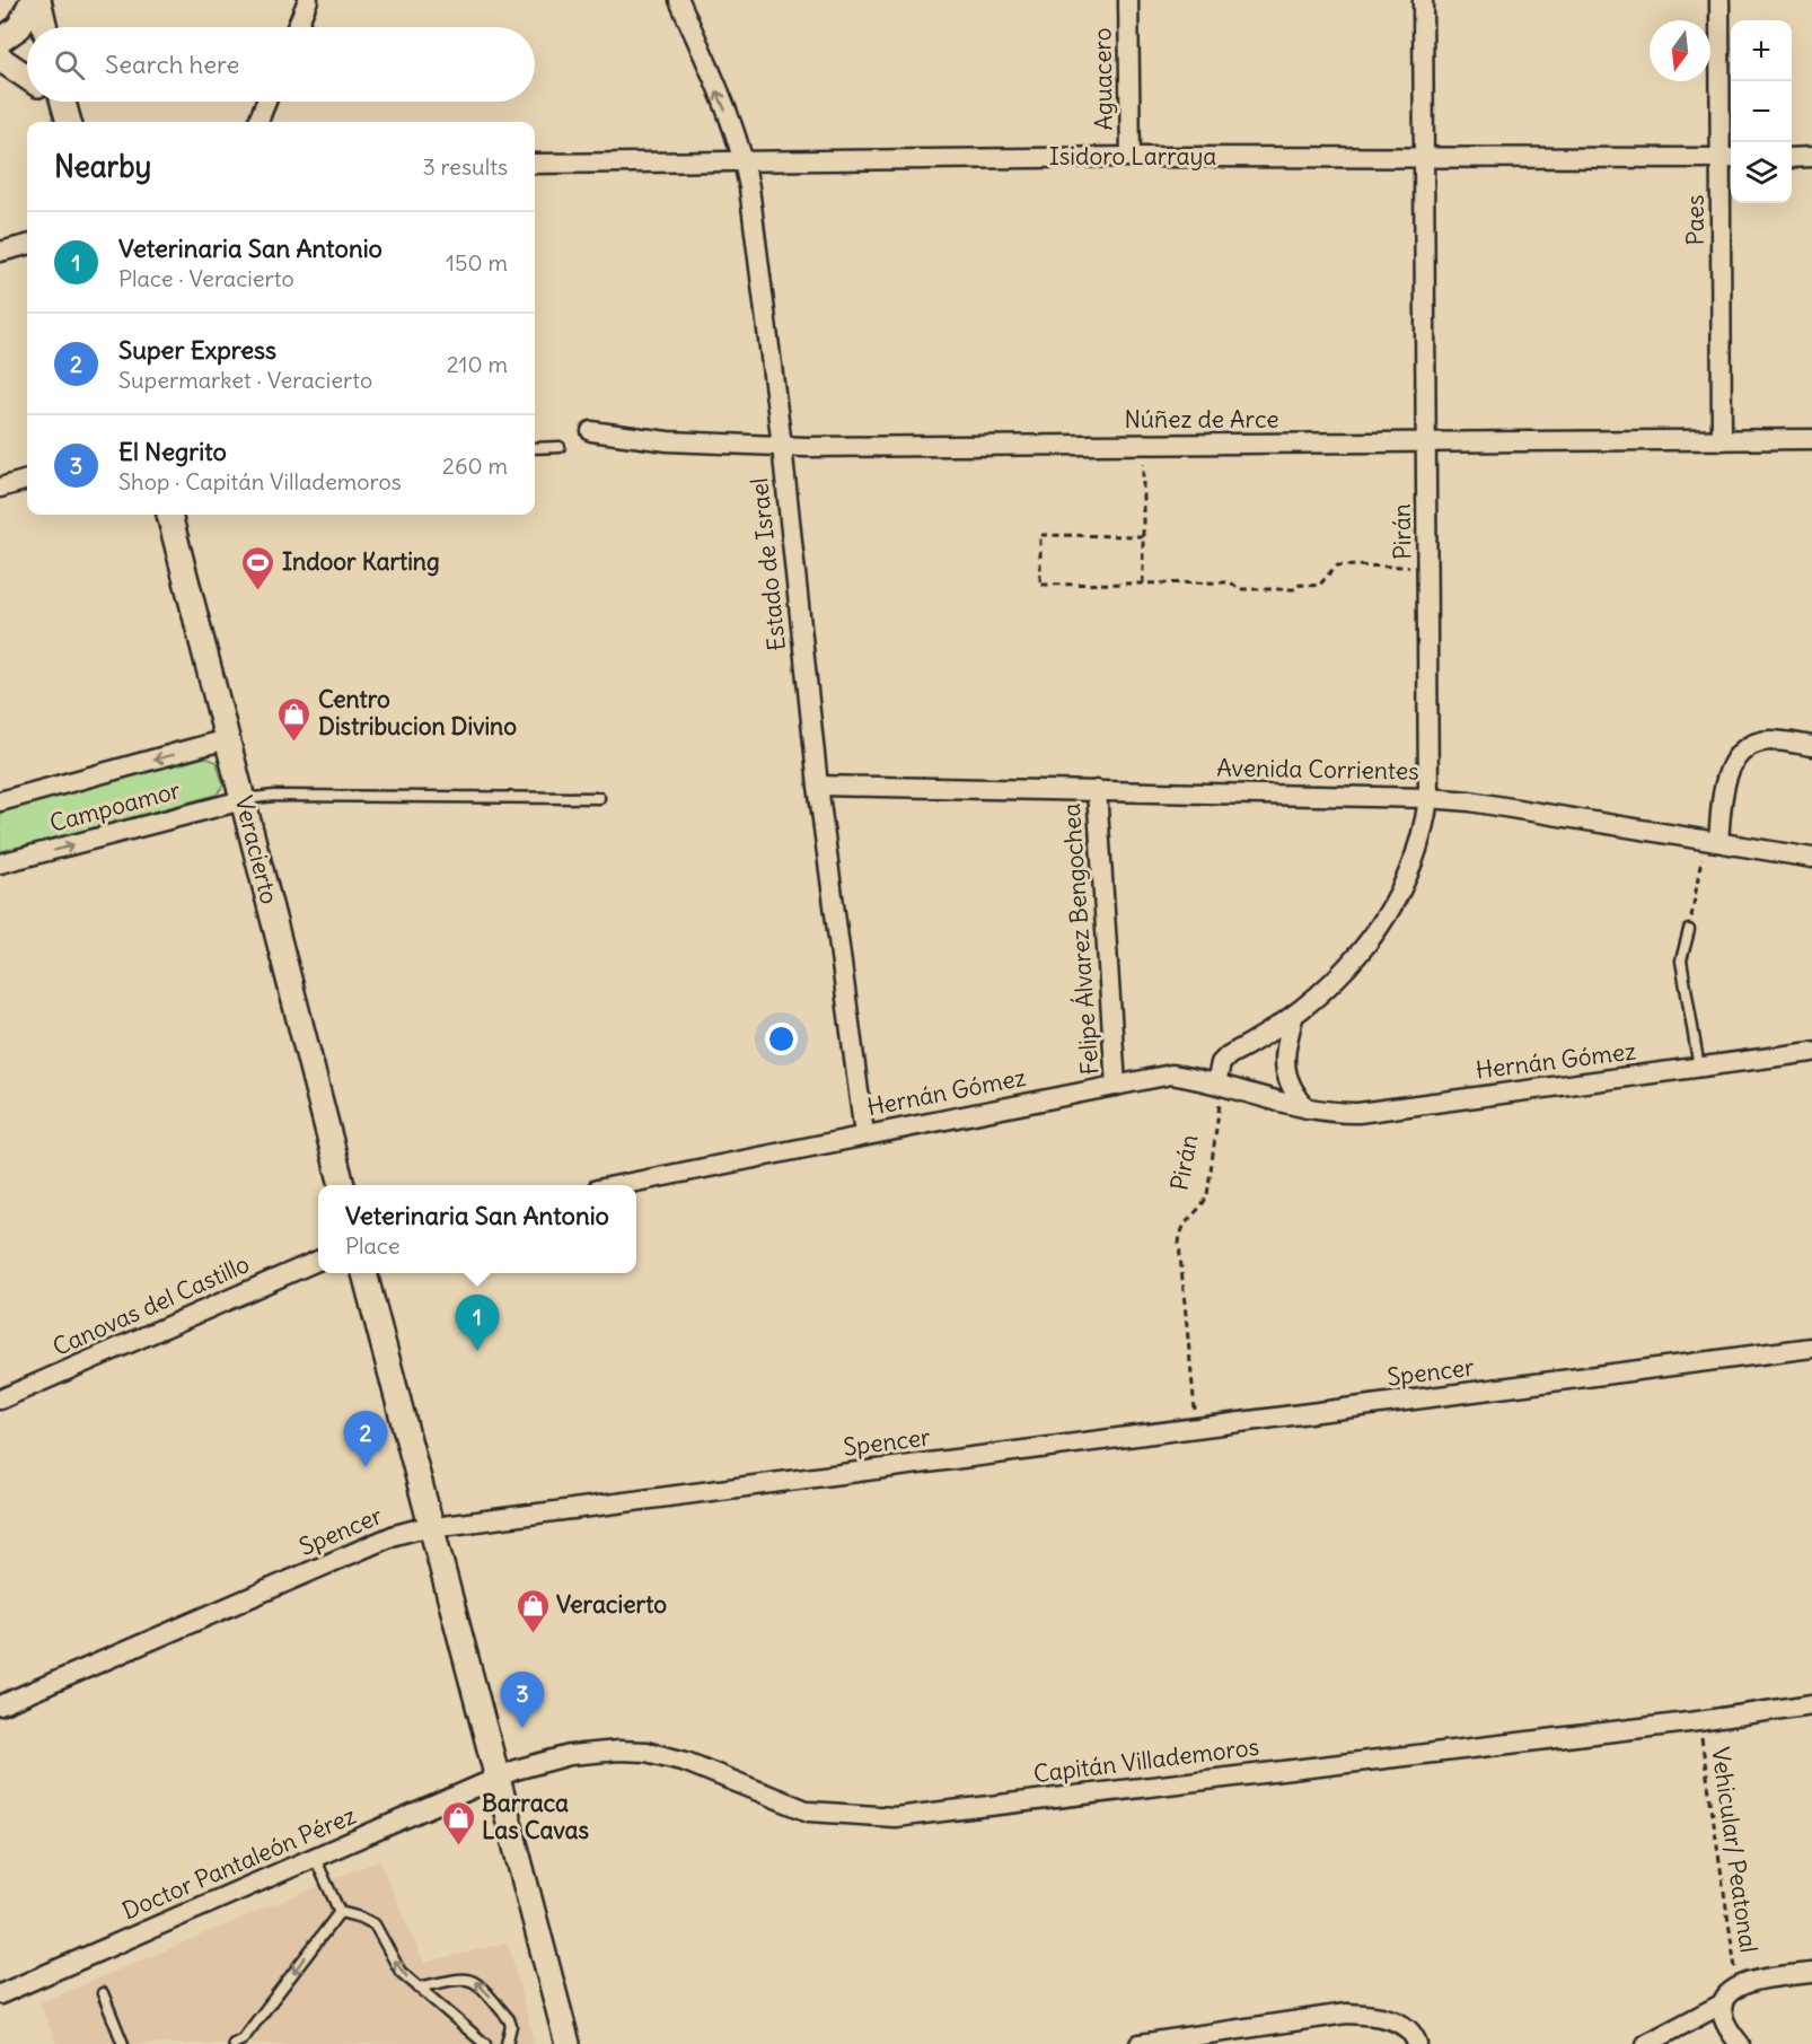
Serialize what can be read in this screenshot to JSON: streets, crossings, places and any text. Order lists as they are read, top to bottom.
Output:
{
  "streets": {
    "street": [
      "Aguacero",
      "Isidoro Larraya",
      "Paes",
      "Núñez de Arce",
      "Pirán",
      "Estado de Israel",
      "Avenida Corrientes",
      "Campoamor",
      "Veracierto",
      "Felipe Álvarez Bengochea",
      "Hernán Gómez",
      "Canovas del Castillo",
      "Spencer",
      "Capitán Villademoros",
      "Doctor Pantaleón Pérez"
    ],
    "path": ["Vehicular/ Peatonal"]
  },
  "crossings": [
    ["Aguacero", "Isidoro Larraya"],
    ["Isidoro Larraya", "Paes"],
    ["Isidoro Larraya", "Pirán"],
    ["Isidoro Larraya", "Estado de Israel"],
    ["Paes", "Núñez de Arce"],
    ["Núñez de Arce", "Pirán"],
    ["Núñez de Arce", "Estado de Israel"],
    ["Pirán", "Avenida Corrientes"],
    ["Pirán", "Hernán Gómez"],
    ["Pirán", "Spencer"],
    ["Estado de Israel", "Avenida Corrientes"],
    ["Estado de Israel", "Hernán Gómez"],
    ["Avenida Corrientes", "Felipe Álvarez Bengochea"],
    ["Campoamor", "Veracierto"],
    ["Felipe Álvarez Bengochea", "Hernán Gómez"],
    ["Capitán Villademoros", "Vehicular/ Peatonal"],
    ["Capitán Villademoros", "Doctor Pantaleón Pérez"]
  ],
  "places": {
    "sports": ["Indoor Karting"],
    "shop": ["Centro Distribucion Divino", "Veracierto", "Barraca Las Cavas"]
  },
  "north": "bottom",
  "page": {
    "map_buttons": ["+", "−"],
    "search": "Search here",
    "heading": ["Nearby", "3 results"],
    "list": [
      {
        "mark": "1",
        "name": "Veterinaria San Antonio",
        "note": "Place · Veracierto",
        "value": "150 m"
      },
      {
        "mark": "2",
        "name": "Super Express",
        "note": "Supermarket · Veracierto",
        "value": "210 m"
      },
      {
        "mark": "3",
        "name": "El Negrito",
        "note": "Shop · Capitán Villademoros",
        "value": "260 m"
      }
    ],
    "popup": ["Veterinaria San Antonio", "Place"],
    "pins": ["1", "2", "3"]
  }
}
